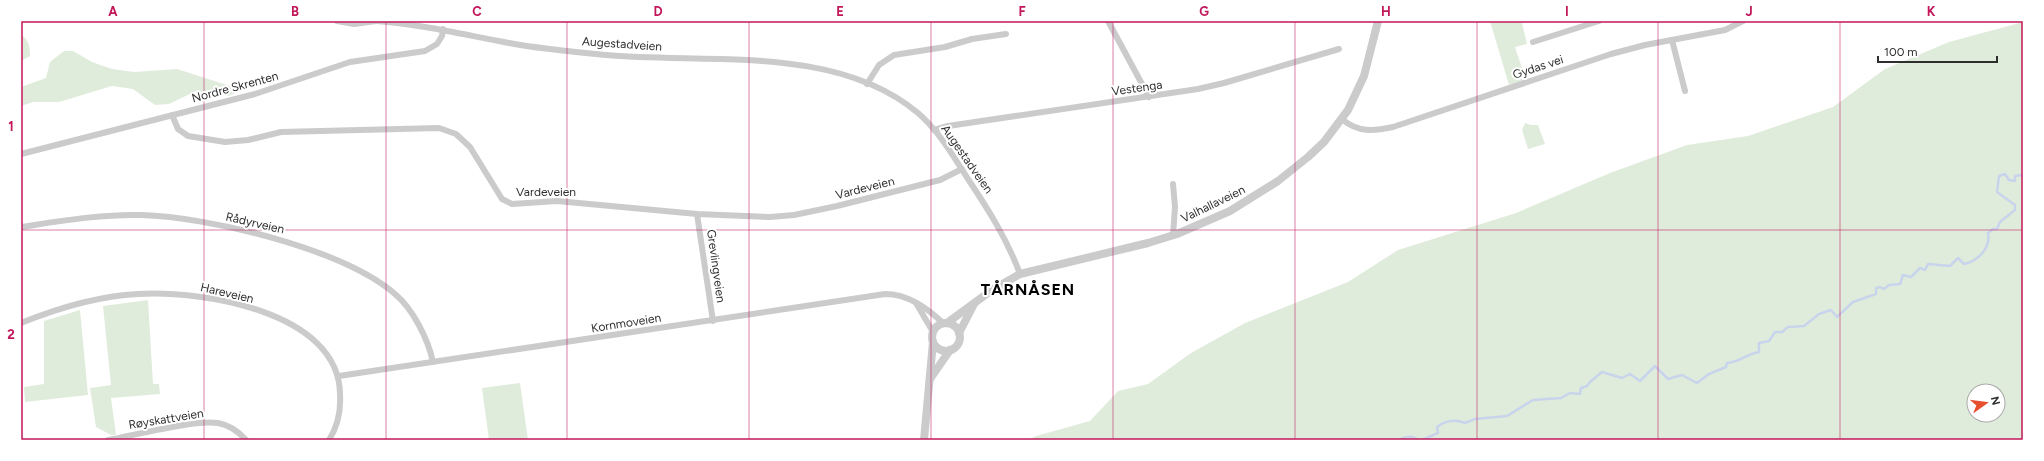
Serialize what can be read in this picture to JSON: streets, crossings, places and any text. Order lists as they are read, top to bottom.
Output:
{
  "streets": {
    "street": [
      "Augestadveien",
      "Gydas vei",
      "Nordre Skrenten",
      "Vestenga",
      "Vardeveien",
      "Valhallaveien",
      "Rådyrveien",
      "Grevlingveien",
      "Hareveien",
      "Kornmoveien",
      "Røyskattveien"
    ]
  },
  "crossings": [
    ["Augestadveien", "Nordre Skrenten"],
    ["Augestadveien", "Vestenga"],
    ["Augestadveien", "Vardeveien"],
    ["Augestadveien", "Valhallaveien"],
    ["Gydas vei", "Valhallaveien"],
    ["Nordre Skrenten", "Vardeveien"],
    ["Vardeveien", "Grevlingveien"],
    ["Valhallaveien", "Kornmoveien"],
    ["Rådyrveien", "Kornmoveien"],
    ["Grevlingveien", "Kornmoveien"],
    ["Hareveien", "Kornmoveien"]
  ],
  "districts": ["TÅRNÅSEN"],
  "scale_bar": "100 m",
  "north": "right",
  "grid": {
    "columns": [
      "A",
      "B",
      "C",
      "D",
      "E",
      "F",
      "G",
      "H",
      "I",
      "J",
      "K"
    ],
    "rows": ["1", "2"]
  }
}
